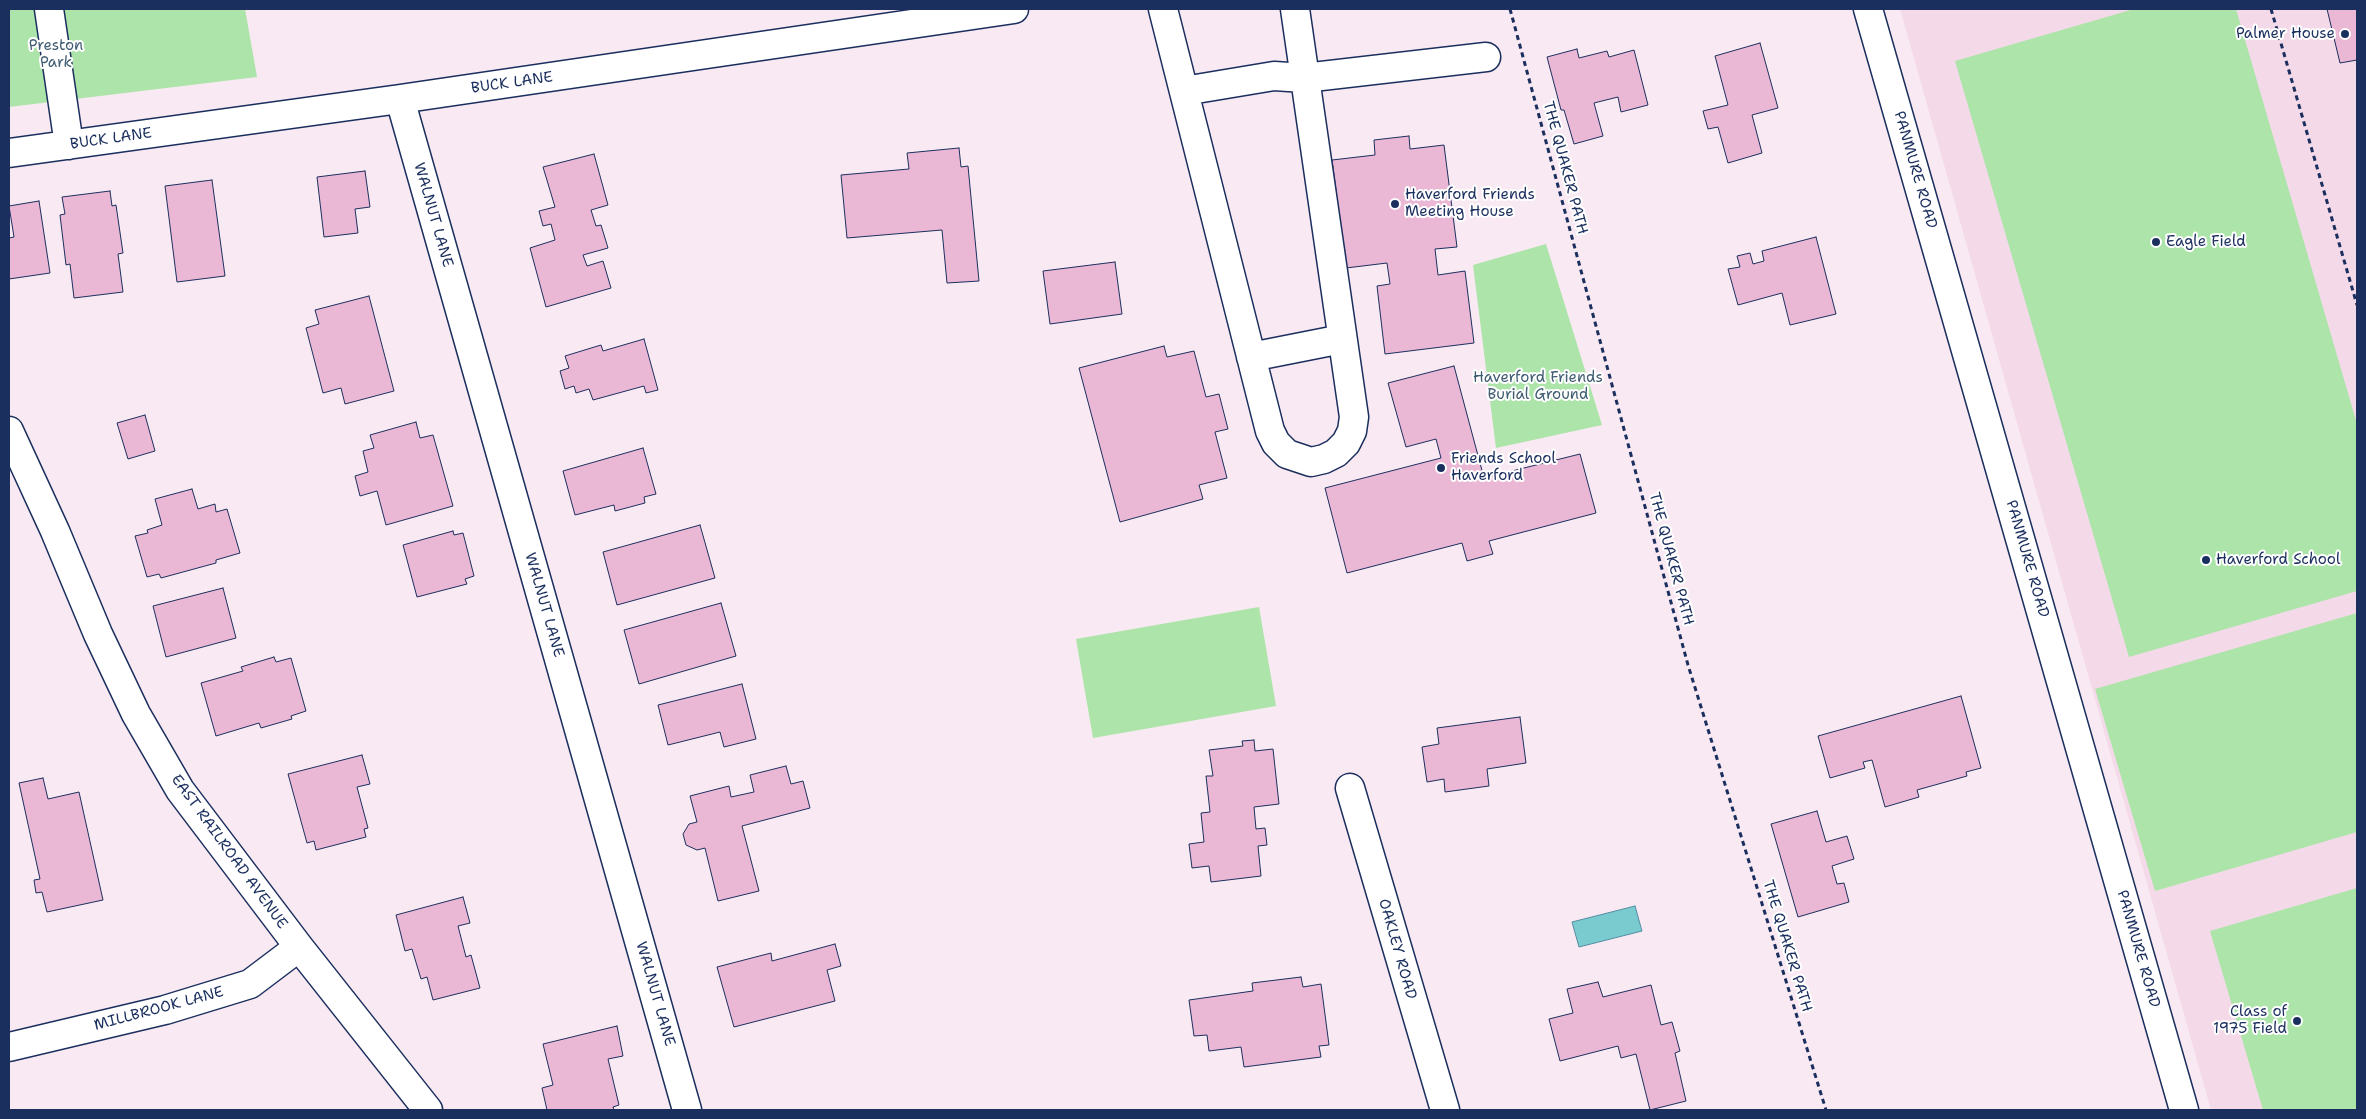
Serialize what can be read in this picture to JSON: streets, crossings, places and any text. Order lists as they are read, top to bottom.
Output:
{
  "streets": {
    "street": [
      "BUCK LANE",
      "PANMURE ROAD",
      "WALNUT LANE",
      "EAST RAILROAD AVENUE",
      "OAKLEY ROAD",
      "MILLBROOK LANE"
    ],
    "path": ["THE QUAKER PATH"]
  },
  "crossings": [
    ["BUCK LANE", "WALNUT LANE"],
    ["EAST RAILROAD AVENUE", "MILLBROOK LANE"]
  ],
  "parks": ["Preston Park", "Haverford Friends Burial Ground"],
  "places": [
    "Palmer House",
    "Haverford Friends Meeting House",
    "Eagle Field",
    "Friends School Haverford",
    "Haverford School",
    "Class of 1975 Field"
  ]
}
